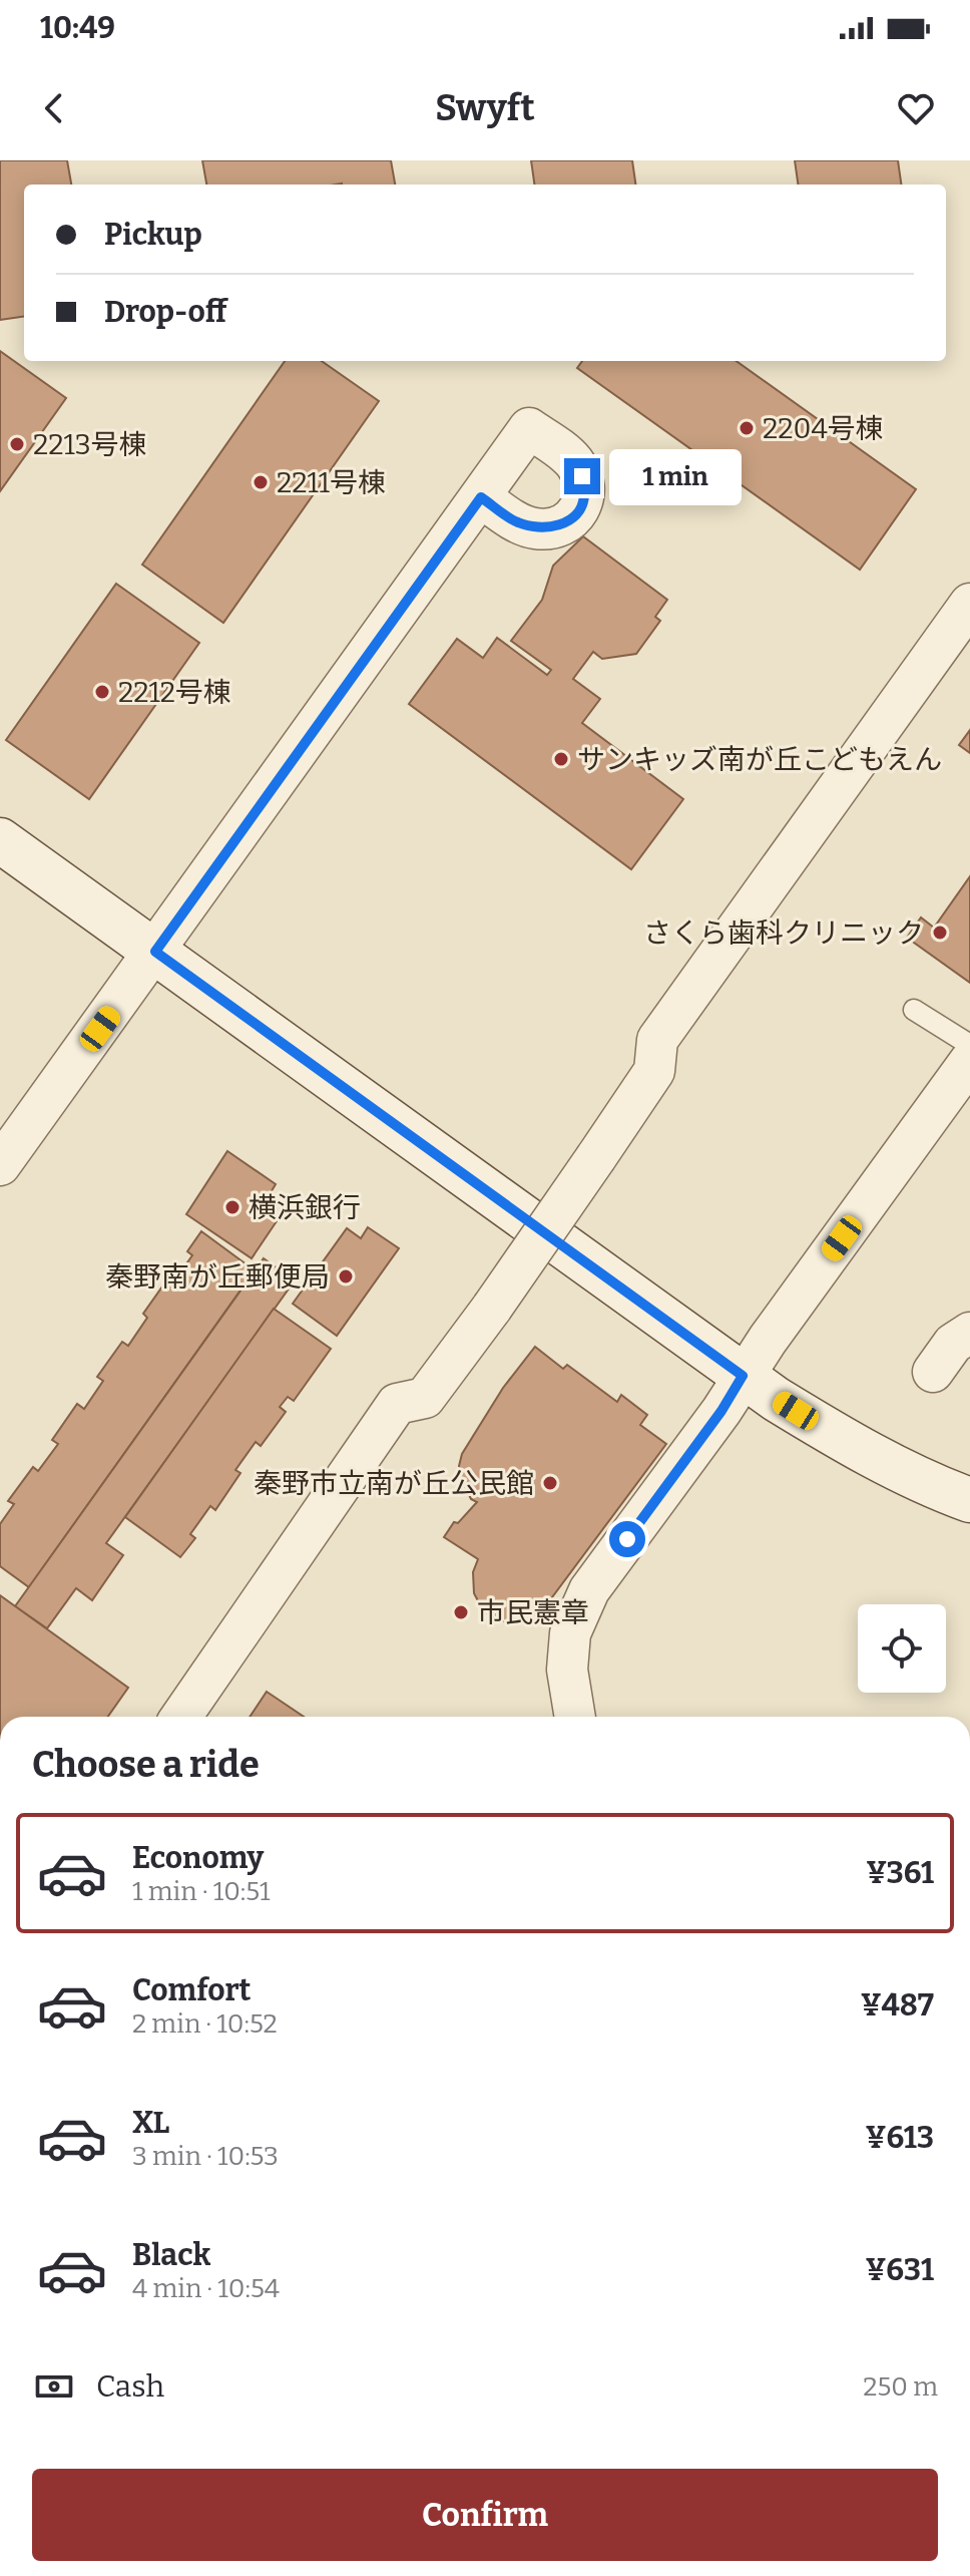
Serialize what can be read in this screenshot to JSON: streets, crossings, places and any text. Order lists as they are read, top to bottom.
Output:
{
  "places": [
    "2204号棟",
    "2213号棟",
    "2211号棟",
    "2212号棟",
    "サンキッズ南が丘こどもえん",
    "さくら歯科クリニック",
    "横浜銀行",
    "秦野南が丘郵便局",
    "秦野市立南が丘公民館",
    "市民憲章"
  ],
  "page": {
    "status": "10:49",
    "header": "Swyft",
    "banner": ["Pickup", "Drop-off"],
    "bubble": "1 min",
    "heading": "Choose a ride",
    "list": [
      {
        "name": "Economy",
        "note": "1 min · 10:51",
        "value": "¥361"
      },
      {
        "name": "Comfort",
        "note": "2 min · 10:52",
        "value": "¥487"
      },
      {
        "name": "XL",
        "note": "3 min · 10:53",
        "value": "¥613"
      },
      {
        "name": "Black",
        "note": "4 min · 10:54",
        "value": "¥631"
      }
    ],
    "pay": ["Cash", "250 m"],
    "buttons": "Confirm"
  }
}
